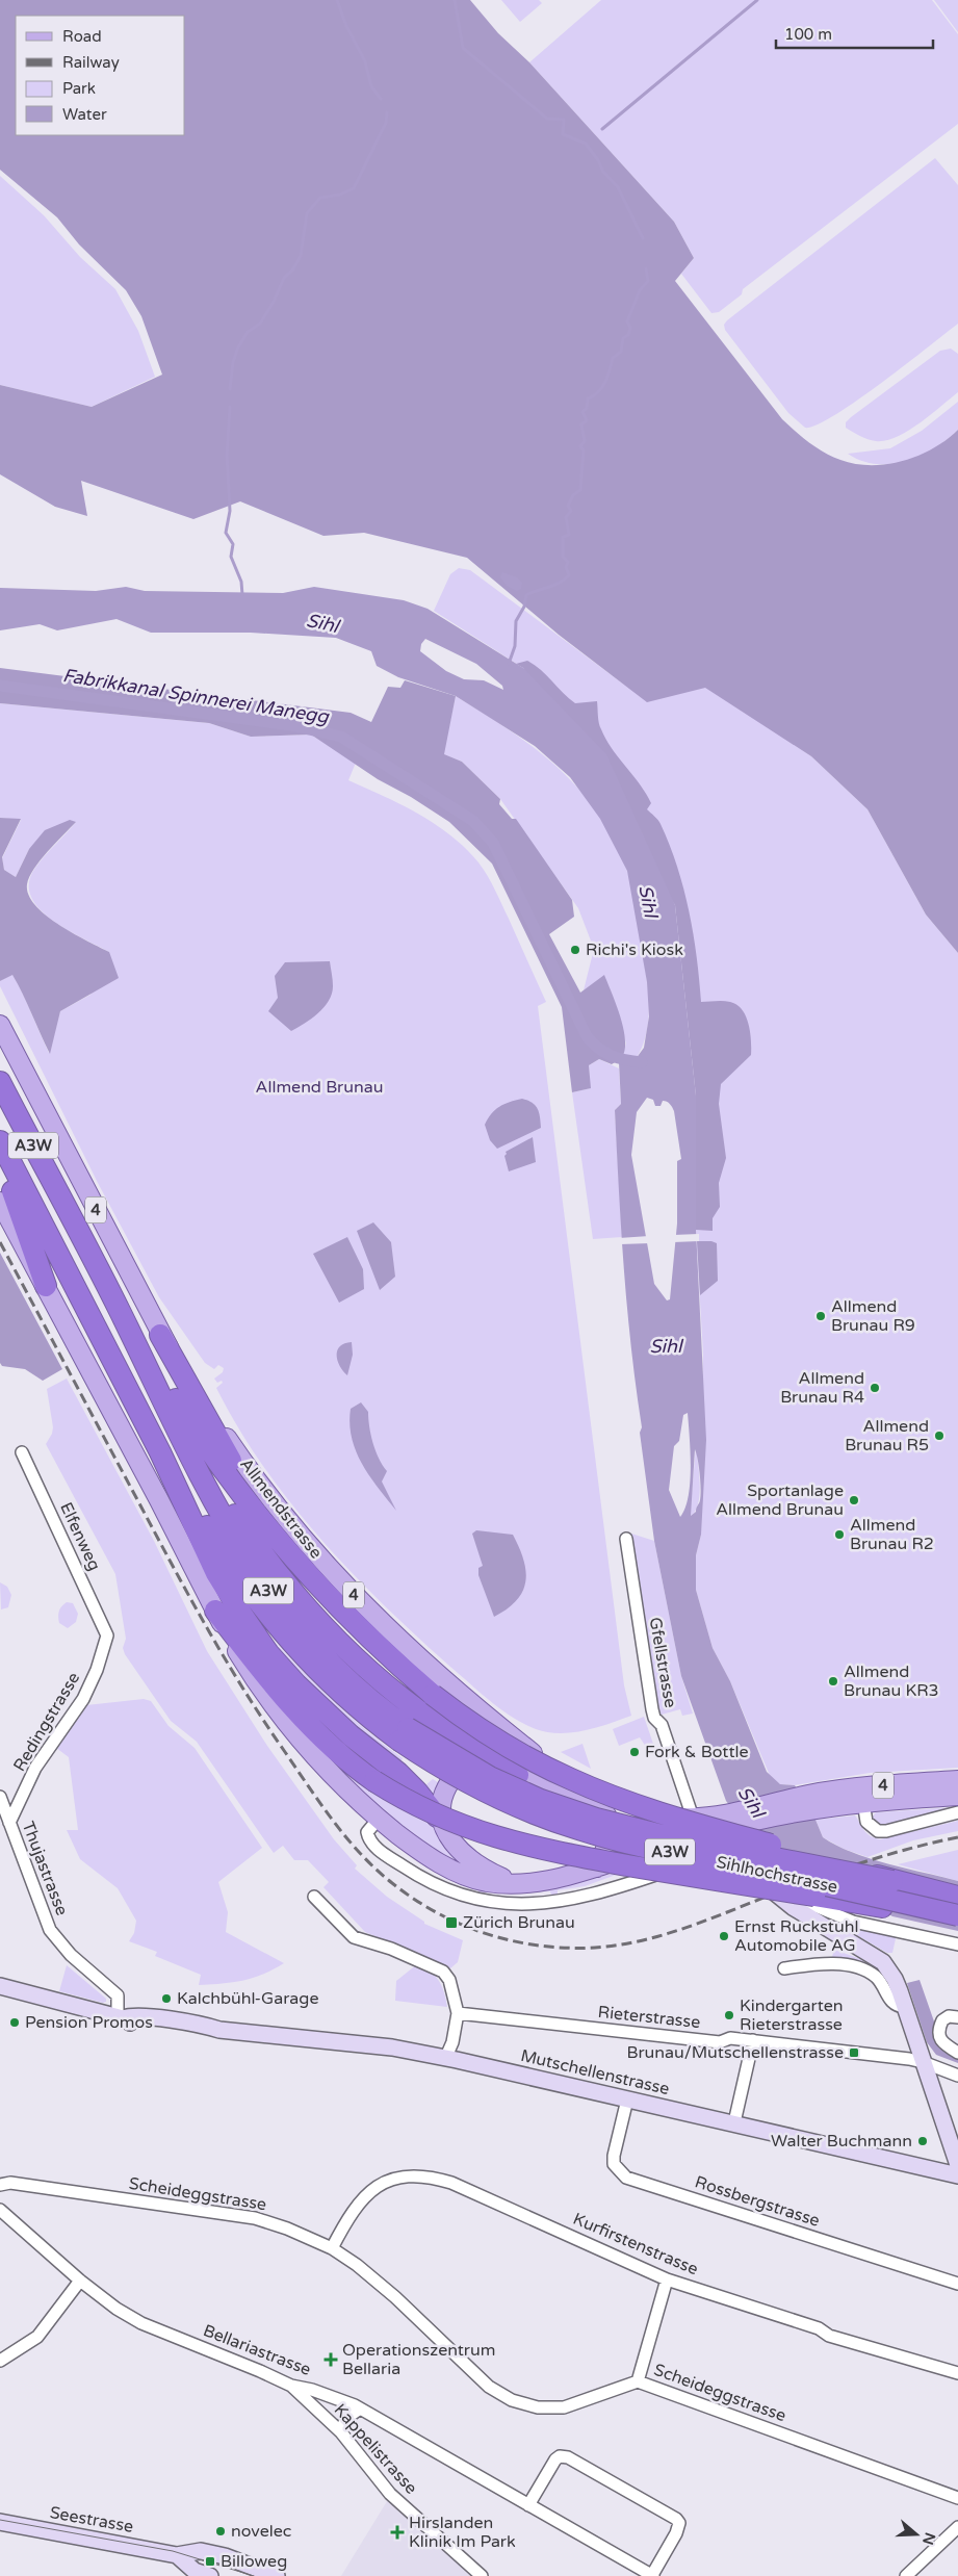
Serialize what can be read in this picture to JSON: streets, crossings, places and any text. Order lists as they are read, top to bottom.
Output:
{
  "streets": {
    "highway": ["A3W", "Sihlhochstrasse"],
    "main road": ["4", "Allmendstrasse"],
    "street": [
      "Elfenweg",
      "Gfellstrasse",
      "Redingstrasse",
      "Thujastrasse",
      "Rieterstrasse",
      "Mutschellenstrasse",
      "Scheideggstrasse",
      "Rossbergstrasse",
      "Kurfirstenstrasse",
      "Bellariastrasse",
      "Kappelistrasse",
      "Seestrasse"
    ]
  },
  "crossings": [
    ["A3W", "Sihlhochstrasse"],
    ["4", "Allmendstrasse"],
    ["Allmendstrasse", "Gfellstrasse"],
    ["Elfenweg", "Redingstrasse"],
    ["Redingstrasse", "Thujastrasse"],
    ["Thujastrasse", "Mutschellenstrasse"],
    ["Mutschellenstrasse", "Rossbergstrasse"],
    ["Scheideggstrasse", "Kurfirstenstrasse"],
    ["Bellariastrasse", "Kappelistrasse"]
  ],
  "water": ["Sihl", "Fabrikkanal Spinnerei Manegg"],
  "parks": ["Allmend Brunau"],
  "places": {
    "other": [
      "Richi's Kiosk",
      "Allmend Brunau R9",
      "Allmend Brunau R4",
      "Allmend Brunau R5",
      "Sportanlage Allmend Brunau",
      "Allmend Brunau R2",
      "Allmend Brunau KR3",
      "Fork & Bottle",
      "Ernst Ruckstuhl Automobile AG",
      "Kalchbühl-Garage",
      "Kindergarten Rieterstrasse",
      "Pension Promos",
      "Walter Buchmann",
      "novelec"
    ],
    "transit": ["Zürich Brunau", "Brunau/Mutschellenstrasse", "Billoweg"],
    "health": ["Operationszentrum Bellaria", "Hirslanden Klinik Im Park"]
  },
  "legend": [
    "Road",
    "Railway",
    "Park",
    "Water"
  ],
  "scale_bar": "100 m",
  "north": "right"
}
